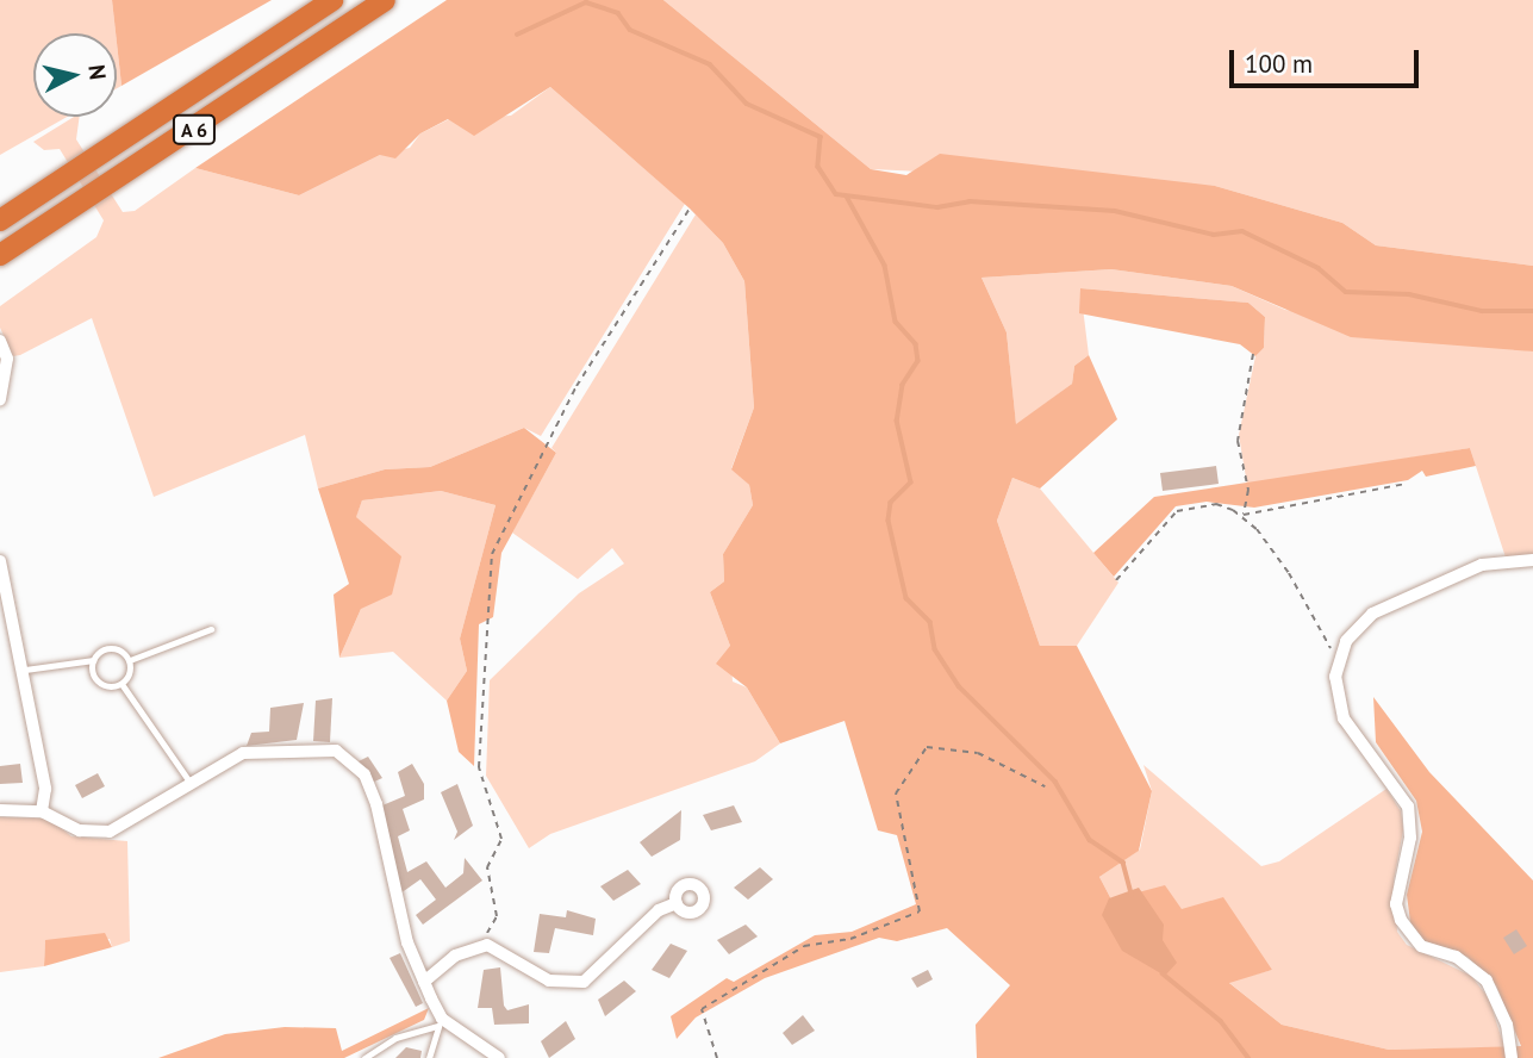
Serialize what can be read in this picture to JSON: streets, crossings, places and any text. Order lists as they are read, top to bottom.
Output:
{
  "streets": {
    "highway": ["A 6"]
  },
  "scale_bar": "100 m",
  "north": "right"
}
